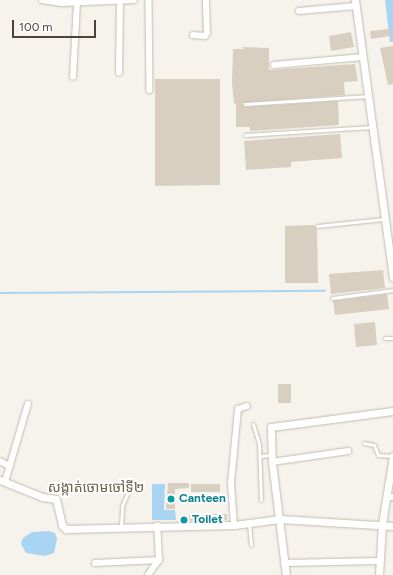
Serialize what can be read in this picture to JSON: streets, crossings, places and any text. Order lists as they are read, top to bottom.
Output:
{
  "districts": ["សង្កាត់ចោមចៅទី២"],
  "places": ["Canteen", "Toilet"],
  "scale_bar": "100 m"
}
